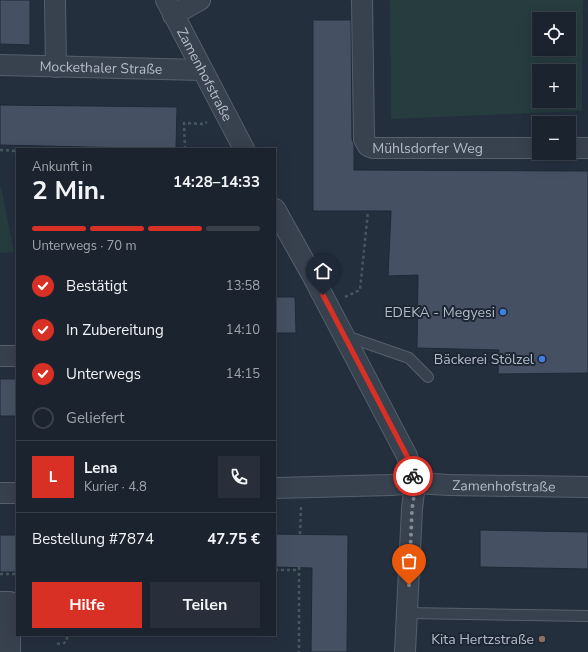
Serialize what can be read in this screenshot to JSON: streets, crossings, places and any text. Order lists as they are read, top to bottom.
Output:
{
  "streets": {
    "street": ["Mockethaler Straße", "Zamenhofstraße", "Mühlsdorfer Weg"]
  },
  "crossings": [
    ["Mockethaler Straße", "Zamenhofstraße"]
  ],
  "places": ["EDEKA - Megyesi", "Bäckerei Stölzel", "Kita Hertzstraße"],
  "page": {
    "map_buttons": ["+", "−"],
    "heading": ["2 Min.", "Ankunft in", "14:28–14:33"],
    "panel": [
      "Lena",
      "Kurier · 4.8",
      "Bestellung #7874",
      "47.75 €"
    ],
    "bar": "Unterwegs · 70 m",
    "list": [
      ["Bestätigt", "13:58"],
      ["In Zubereitung", "14:10"],
      ["Unterwegs", "14:15"],
      "Geliefert"
    ],
    "round": "L",
    "buttons": ["Hilfe", "Teilen"]
  }
}
